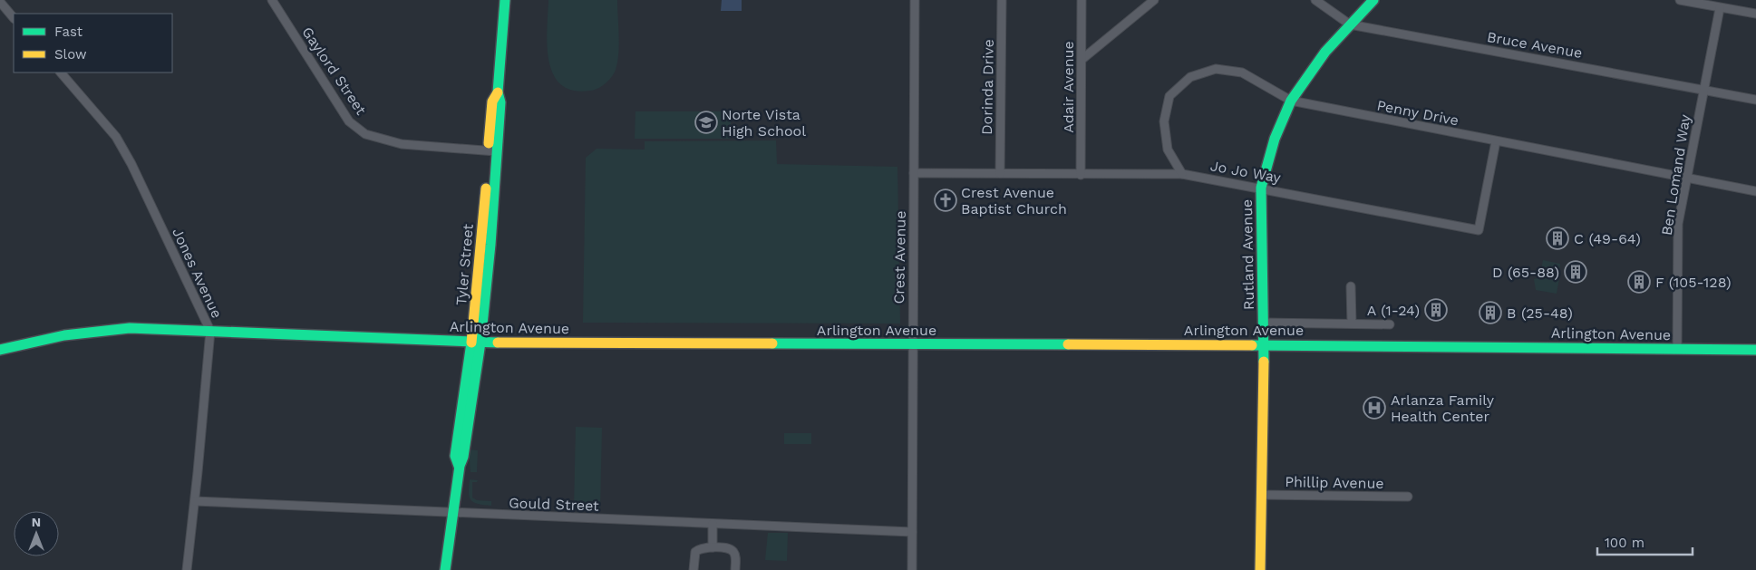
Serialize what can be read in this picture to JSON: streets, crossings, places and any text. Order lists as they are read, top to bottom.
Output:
{
  "streets": {
    "main road": ["Rutland Avenue", "Tyler Street", "Arlington Avenue"],
    "street": [
      "Bruce Avenue",
      "Gaylord Street",
      "Dorinda Drive",
      "Adair Avenue",
      "Penny Drive",
      "Jo Jo Way",
      "Ben Lomand Way",
      "Crest Avenue",
      "Jones Avenue",
      "Phillip Avenue",
      "Gould Street"
    ]
  },
  "crossings": [
    ["Bruce Avenue", "Ben Lomand Way"],
    ["Bruce Avenue", "Rutland Avenue"],
    ["Gaylord Street", "Tyler Street"],
    ["Dorinda Drive", "Jo Jo Way"],
    ["Adair Avenue", "Jo Jo Way"],
    ["Penny Drive", "Jo Jo Way"],
    ["Penny Drive", "Ben Lomand Way"],
    ["Penny Drive", "Rutland Avenue"],
    ["Jo Jo Way", "Rutland Avenue"],
    ["Jo Jo Way", "Crest Avenue"],
    ["Ben Lomand Way", "Arlington Avenue"],
    ["Rutland Avenue", "Arlington Avenue"],
    ["Rutland Avenue", "Phillip Avenue"],
    ["Crest Avenue", "Arlington Avenue"],
    ["Crest Avenue", "Gould Street"],
    ["Tyler Street", "Arlington Avenue"],
    ["Tyler Street", "Gould Street"],
    ["Jones Avenue", "Arlington Avenue"],
    ["Jones Avenue", "Gould Street"]
  ],
  "places": {
    "school or university": ["Norte Vista High School"],
    "church": ["Crest Avenue Baptist Church"],
    "building": [
      "C (49-64)",
      "D (65-88)",
      "F (105-128)",
      "A (1-24)",
      "B (25-48)"
    ],
    "hospital": ["Arlanza Family Health Center"]
  },
  "legend": ["Fast", "Slow"],
  "scale_bar": "100 m",
  "north": "top"
}
